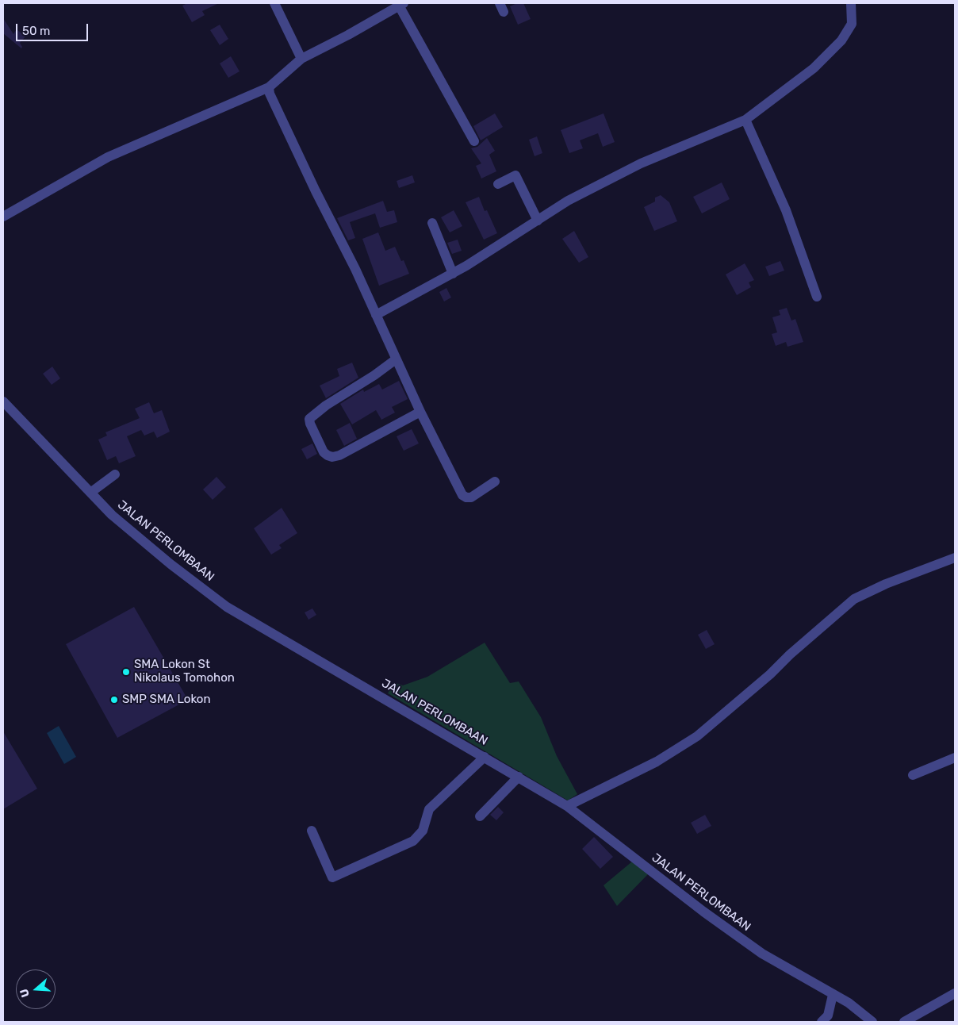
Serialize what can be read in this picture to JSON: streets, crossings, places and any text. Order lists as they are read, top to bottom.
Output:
{
  "streets": {
    "street": ["JALAN PERLOMBAAN"]
  },
  "places": ["SMA Lokon St Nikolaus Tomohon", "SMP SMA Lokon"],
  "scale_bar": "50 m",
  "north": "left"
}
